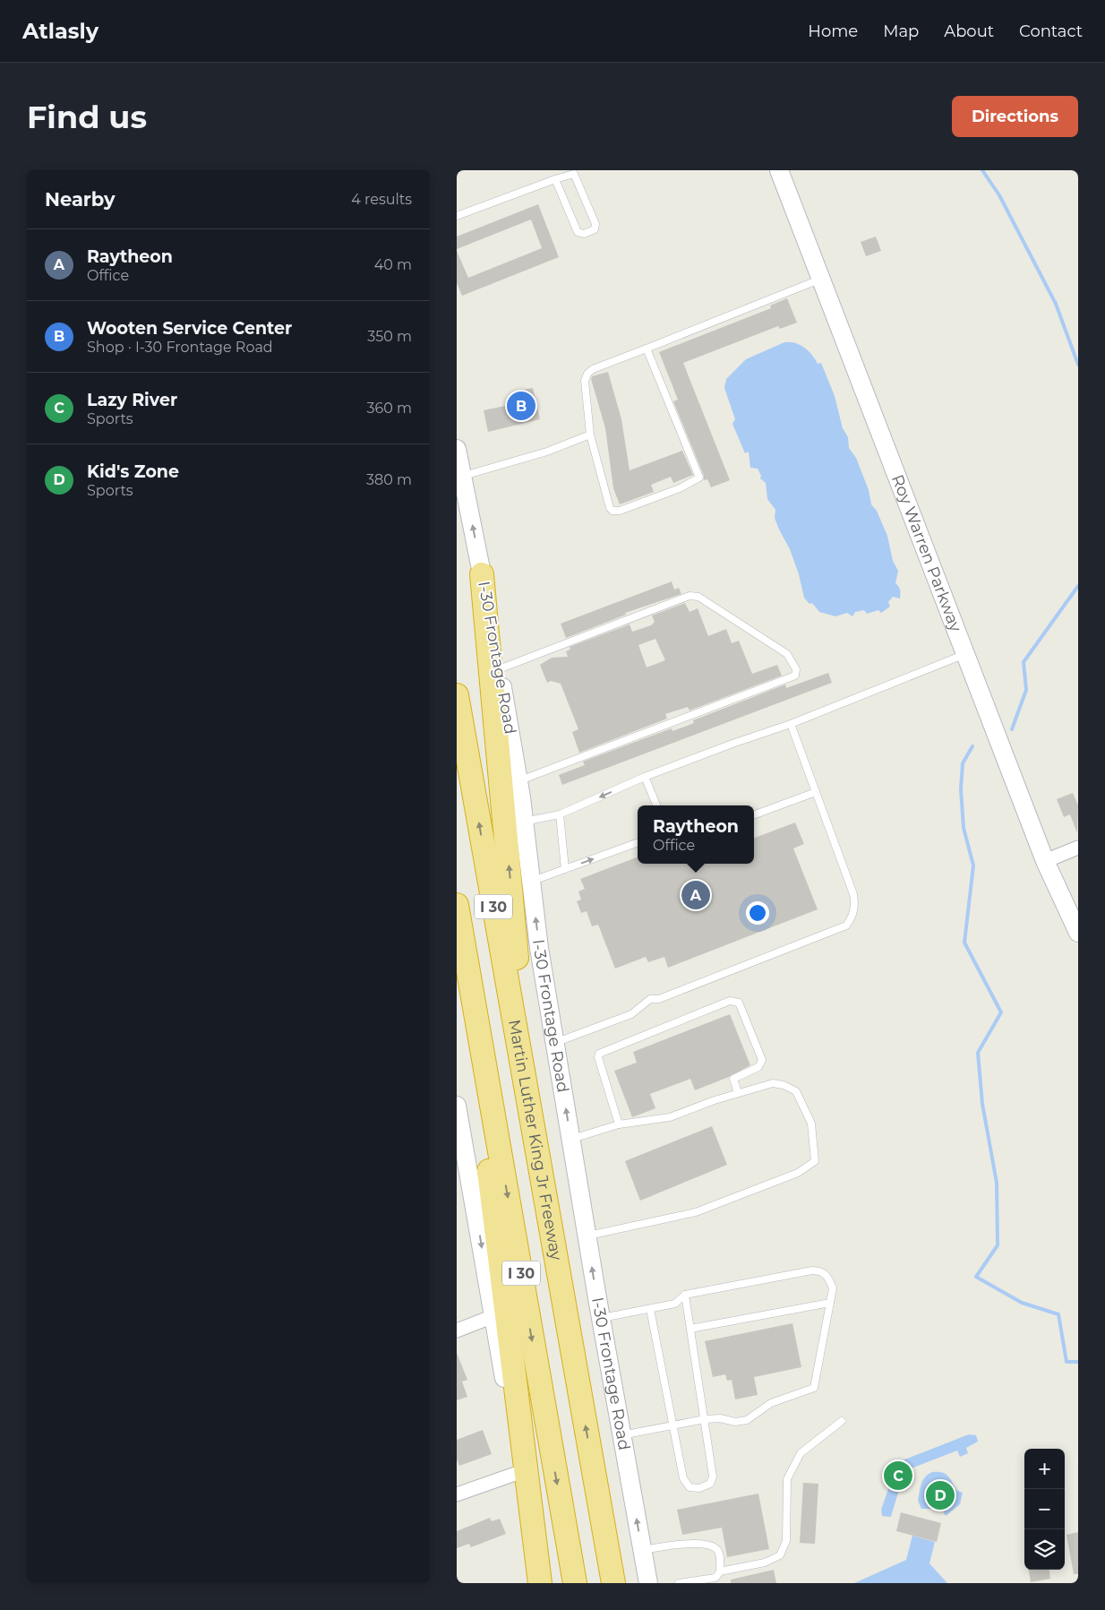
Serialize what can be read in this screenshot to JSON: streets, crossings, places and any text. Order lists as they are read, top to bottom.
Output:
{
  "streets": {
    "highway": ["I 30", "Martin Luther King Jr Freeway"],
    "main road": ["Roy Warren Parkway", "I-30 Frontage Road"]
  },
  "page": {
    "header": "Atlasly",
    "nav": [
      "Home",
      "Map",
      "About",
      "Contact"
    ],
    "buttons": "Directions",
    "title": "Find us",
    "heading": ["Nearby", "4 results"],
    "list": [
      {
        "mark": "A",
        "name": "Raytheon",
        "note": "Office",
        "value": "40 m"
      },
      {
        "mark": "B",
        "name": "Wooten Service Center",
        "note": "Shop · I-30 Frontage Road",
        "value": "350 m"
      },
      {
        "mark": "C",
        "name": "Lazy River",
        "note": "Sports",
        "value": "360 m"
      },
      {
        "mark": "D",
        "name": "Kid's Zone",
        "note": "Sports",
        "value": "380 m"
      }
    ],
    "pins": [
      "B",
      "A",
      "C",
      "D"
    ],
    "popup": ["Raytheon", "Office"],
    "map_buttons": ["+", "−"]
  }
}
